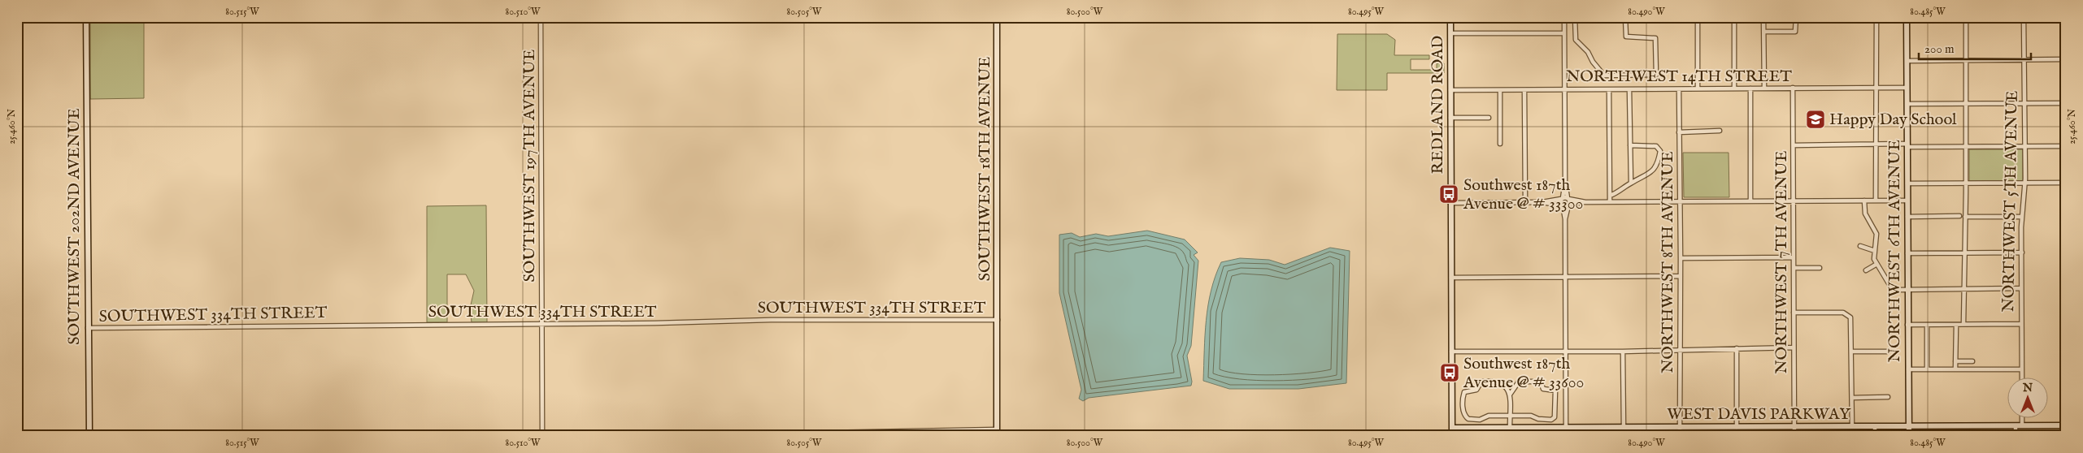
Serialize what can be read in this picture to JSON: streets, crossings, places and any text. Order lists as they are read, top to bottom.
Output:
{
  "streets": {
    "street": [
      "NORTHWEST 14TH STREET",
      "REDLAND ROAD",
      "SOUTHWEST 197TH AVENUE",
      "SOUTHWEST 18TH AVENUE",
      "NORTHWEST 5TH AVENUE",
      "SOUTHWEST 202ND AVENUE",
      "NORTHWEST 6TH AVENUE",
      "NORTHWEST 8TH AVENUE",
      "NORTHWEST 7TH AVENUE",
      "SOUTHWEST 334TH STREET",
      "WEST DAVIS PARKWAY"
    ]
  },
  "crossings": [
    ["NORTHWEST 14TH STREET", "REDLAND ROAD"],
    ["NORTHWEST 14TH STREET", "NORTHWEST 6TH AVENUE"],
    ["NORTHWEST 14TH STREET", "NORTHWEST 8TH AVENUE"],
    ["NORTHWEST 14TH STREET", "NORTHWEST 7TH AVENUE"],
    ["REDLAND ROAD", "WEST DAVIS PARKWAY"],
    ["SOUTHWEST 197TH AVENUE", "SOUTHWEST 334TH STREET"],
    ["SOUTHWEST 18TH AVENUE", "SOUTHWEST 334TH STREET"],
    ["SOUTHWEST 202ND AVENUE", "SOUTHWEST 334TH STREET"],
    ["NORTHWEST 6TH AVENUE", "WEST DAVIS PARKWAY"],
    ["NORTHWEST 8TH AVENUE", "WEST DAVIS PARKWAY"],
    ["NORTHWEST 7TH AVENUE", "WEST DAVIS PARKWAY"]
  ],
  "places": {
    "school or university": ["Happy Day School"],
    "bus stop": ["Southwest 187th Avenue @ # 33300", "Southwest 187th Avenue @ # 33600"]
  },
  "scale_bar": "200 m",
  "north": "top",
  "coordinates": [
    "80.515°W",
    "80.510°W",
    "80.505°W",
    "80.500°W",
    "80.495°W",
    "80.490°W",
    "80.485°W",
    "25.460°N"
  ]
}
